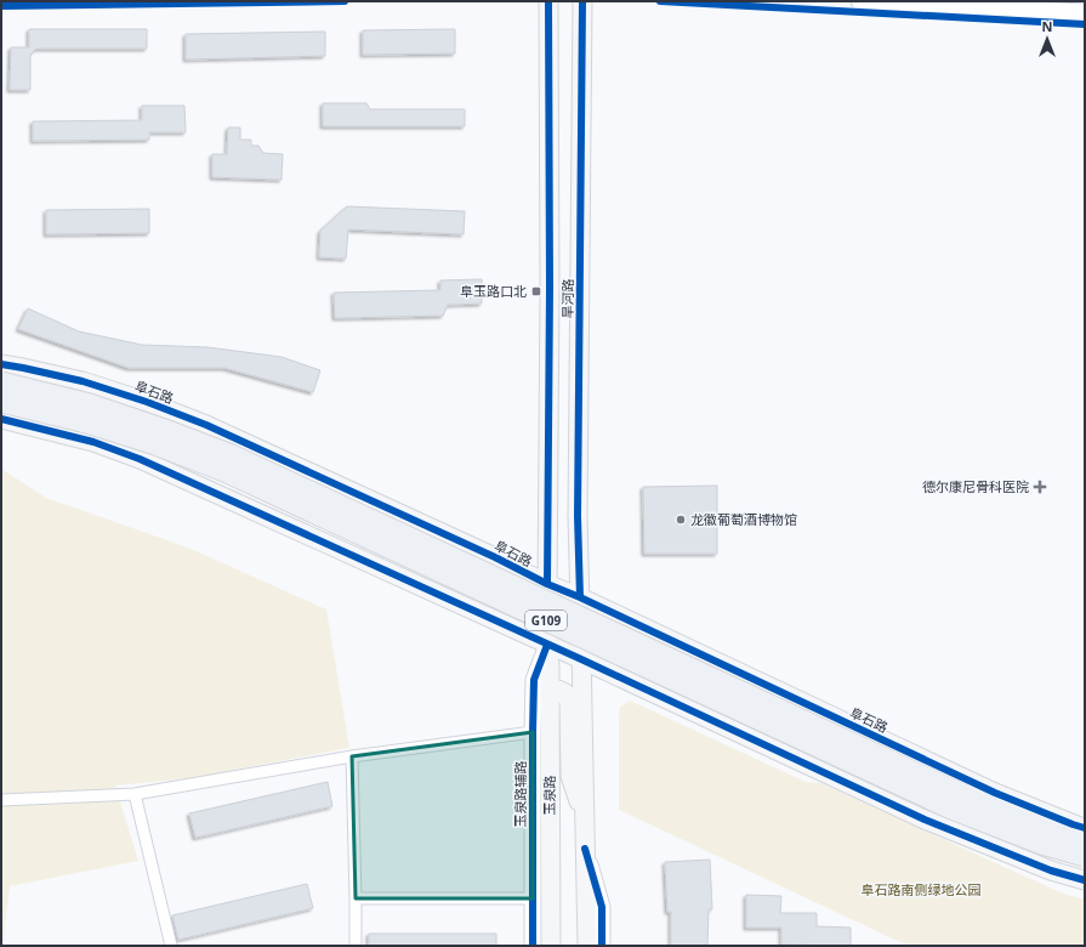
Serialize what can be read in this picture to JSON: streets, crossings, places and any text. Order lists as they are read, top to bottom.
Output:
{
  "streets": {
    "highway": ["阜石路", "G109"],
    "main road": ["旱河路", "玉泉路"],
    "street": ["玉泉路辅路"]
  },
  "crossings": [
    ["旱河路", "阜石路"],
    ["旱河路", "玉泉路辅路"],
    ["旱河路", "玉泉路"],
    ["玉泉路辅路", "玉泉路"]
  ],
  "parks": ["阜石路南侧绿地公园"],
  "places": {
    "transit": ["阜玉路口北"],
    "health": ["德尔康尼骨科医院"],
    "other": ["龙徽葡萄酒博物馆"]
  },
  "north": "top"
}
